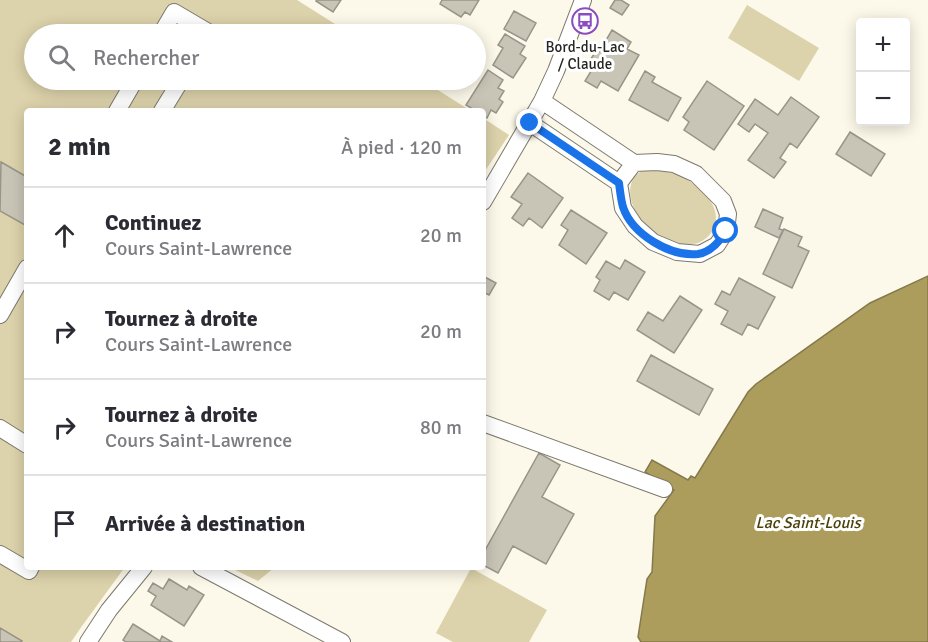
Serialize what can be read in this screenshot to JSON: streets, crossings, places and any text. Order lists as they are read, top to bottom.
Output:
{
  "water": ["Lac Saint-Louis"],
  "places": {
    "bus stop": ["Bord-du-Lac / Claude"]
  },
  "page": {
    "map_buttons": ["+", "−"],
    "search": "Rechercher",
    "heading": ["2 min", "À pied · 120 m"],
    "list": [
      ["Continuez", "Cours Saint-Lawrence", "20 m"],
      ["Tournez à droite", "Cours Saint-Lawrence", "20 m"],
      ["Tournez à droite", "Cours Saint-Lawrence", "80 m"],
      "Arrivée à destination"
    ]
  }
}
